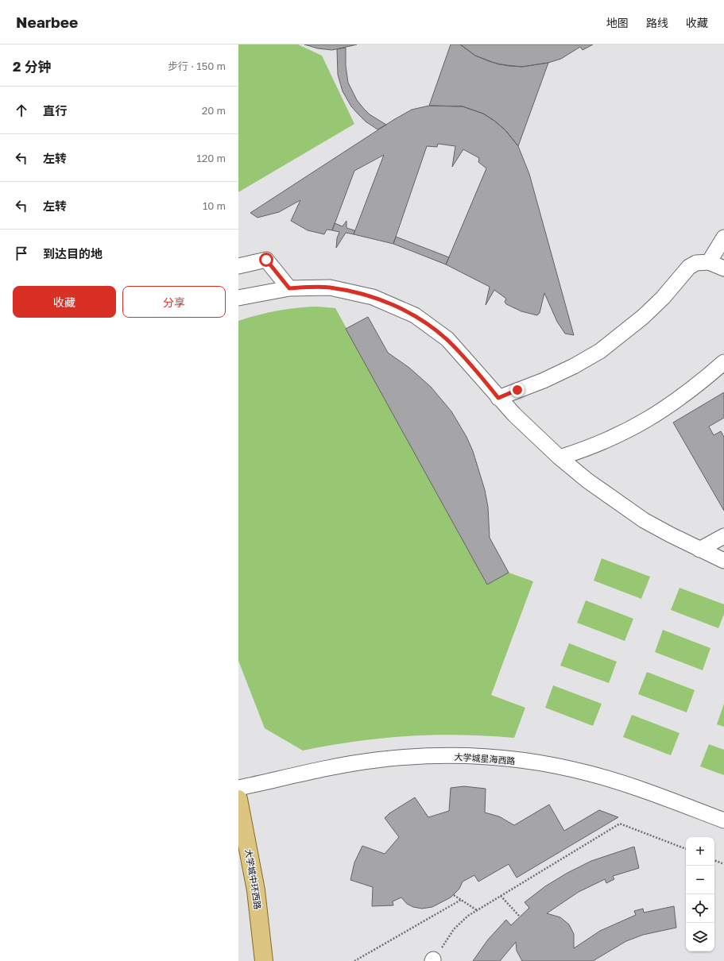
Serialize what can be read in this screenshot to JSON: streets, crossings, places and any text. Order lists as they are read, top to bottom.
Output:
{
  "streets": {
    "main road": ["大学城中环西路"],
    "street": ["大学城星海西路"]
  },
  "page": {
    "header": "Nearbee",
    "nav": ["地图", "路线", "收藏"],
    "heading": ["2 分钟", "步行 · 150 m"],
    "list": [
      ["直行", "20 m"],
      ["左转", "120 m"],
      ["左转", "10 m"],
      "到达目的地"
    ],
    "buttons": ["收藏", "分享"],
    "map_buttons": ["+", "−"]
  }
}
